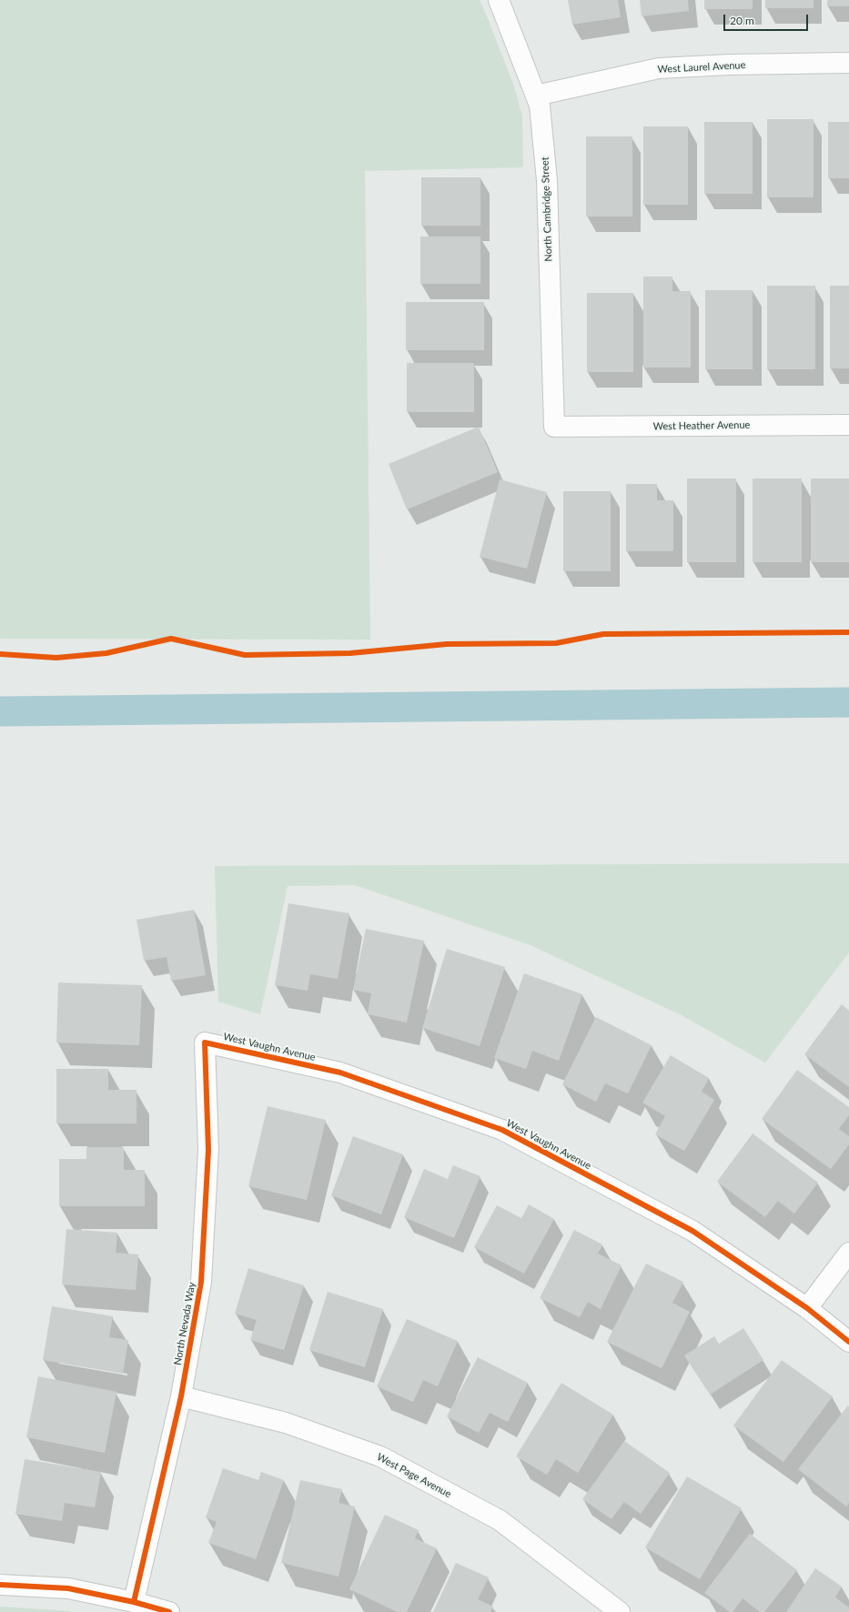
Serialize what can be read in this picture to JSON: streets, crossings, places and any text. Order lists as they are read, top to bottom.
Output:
{
  "streets": {
    "street": [
      "West Laurel Avenue",
      "North Cambridge Street",
      "West Heather Avenue",
      "West Vaughn Avenue",
      "North Nevada Way",
      "West Page Avenue"
    ]
  },
  "crossings": [
    ["West Laurel Avenue", "North Cambridge Street"],
    ["North Cambridge Street", "West Heather Avenue"],
    ["West Vaughn Avenue", "North Nevada Way"],
    ["North Nevada Way", "West Page Avenue"]
  ],
  "scale_bar": "20 m"
}
